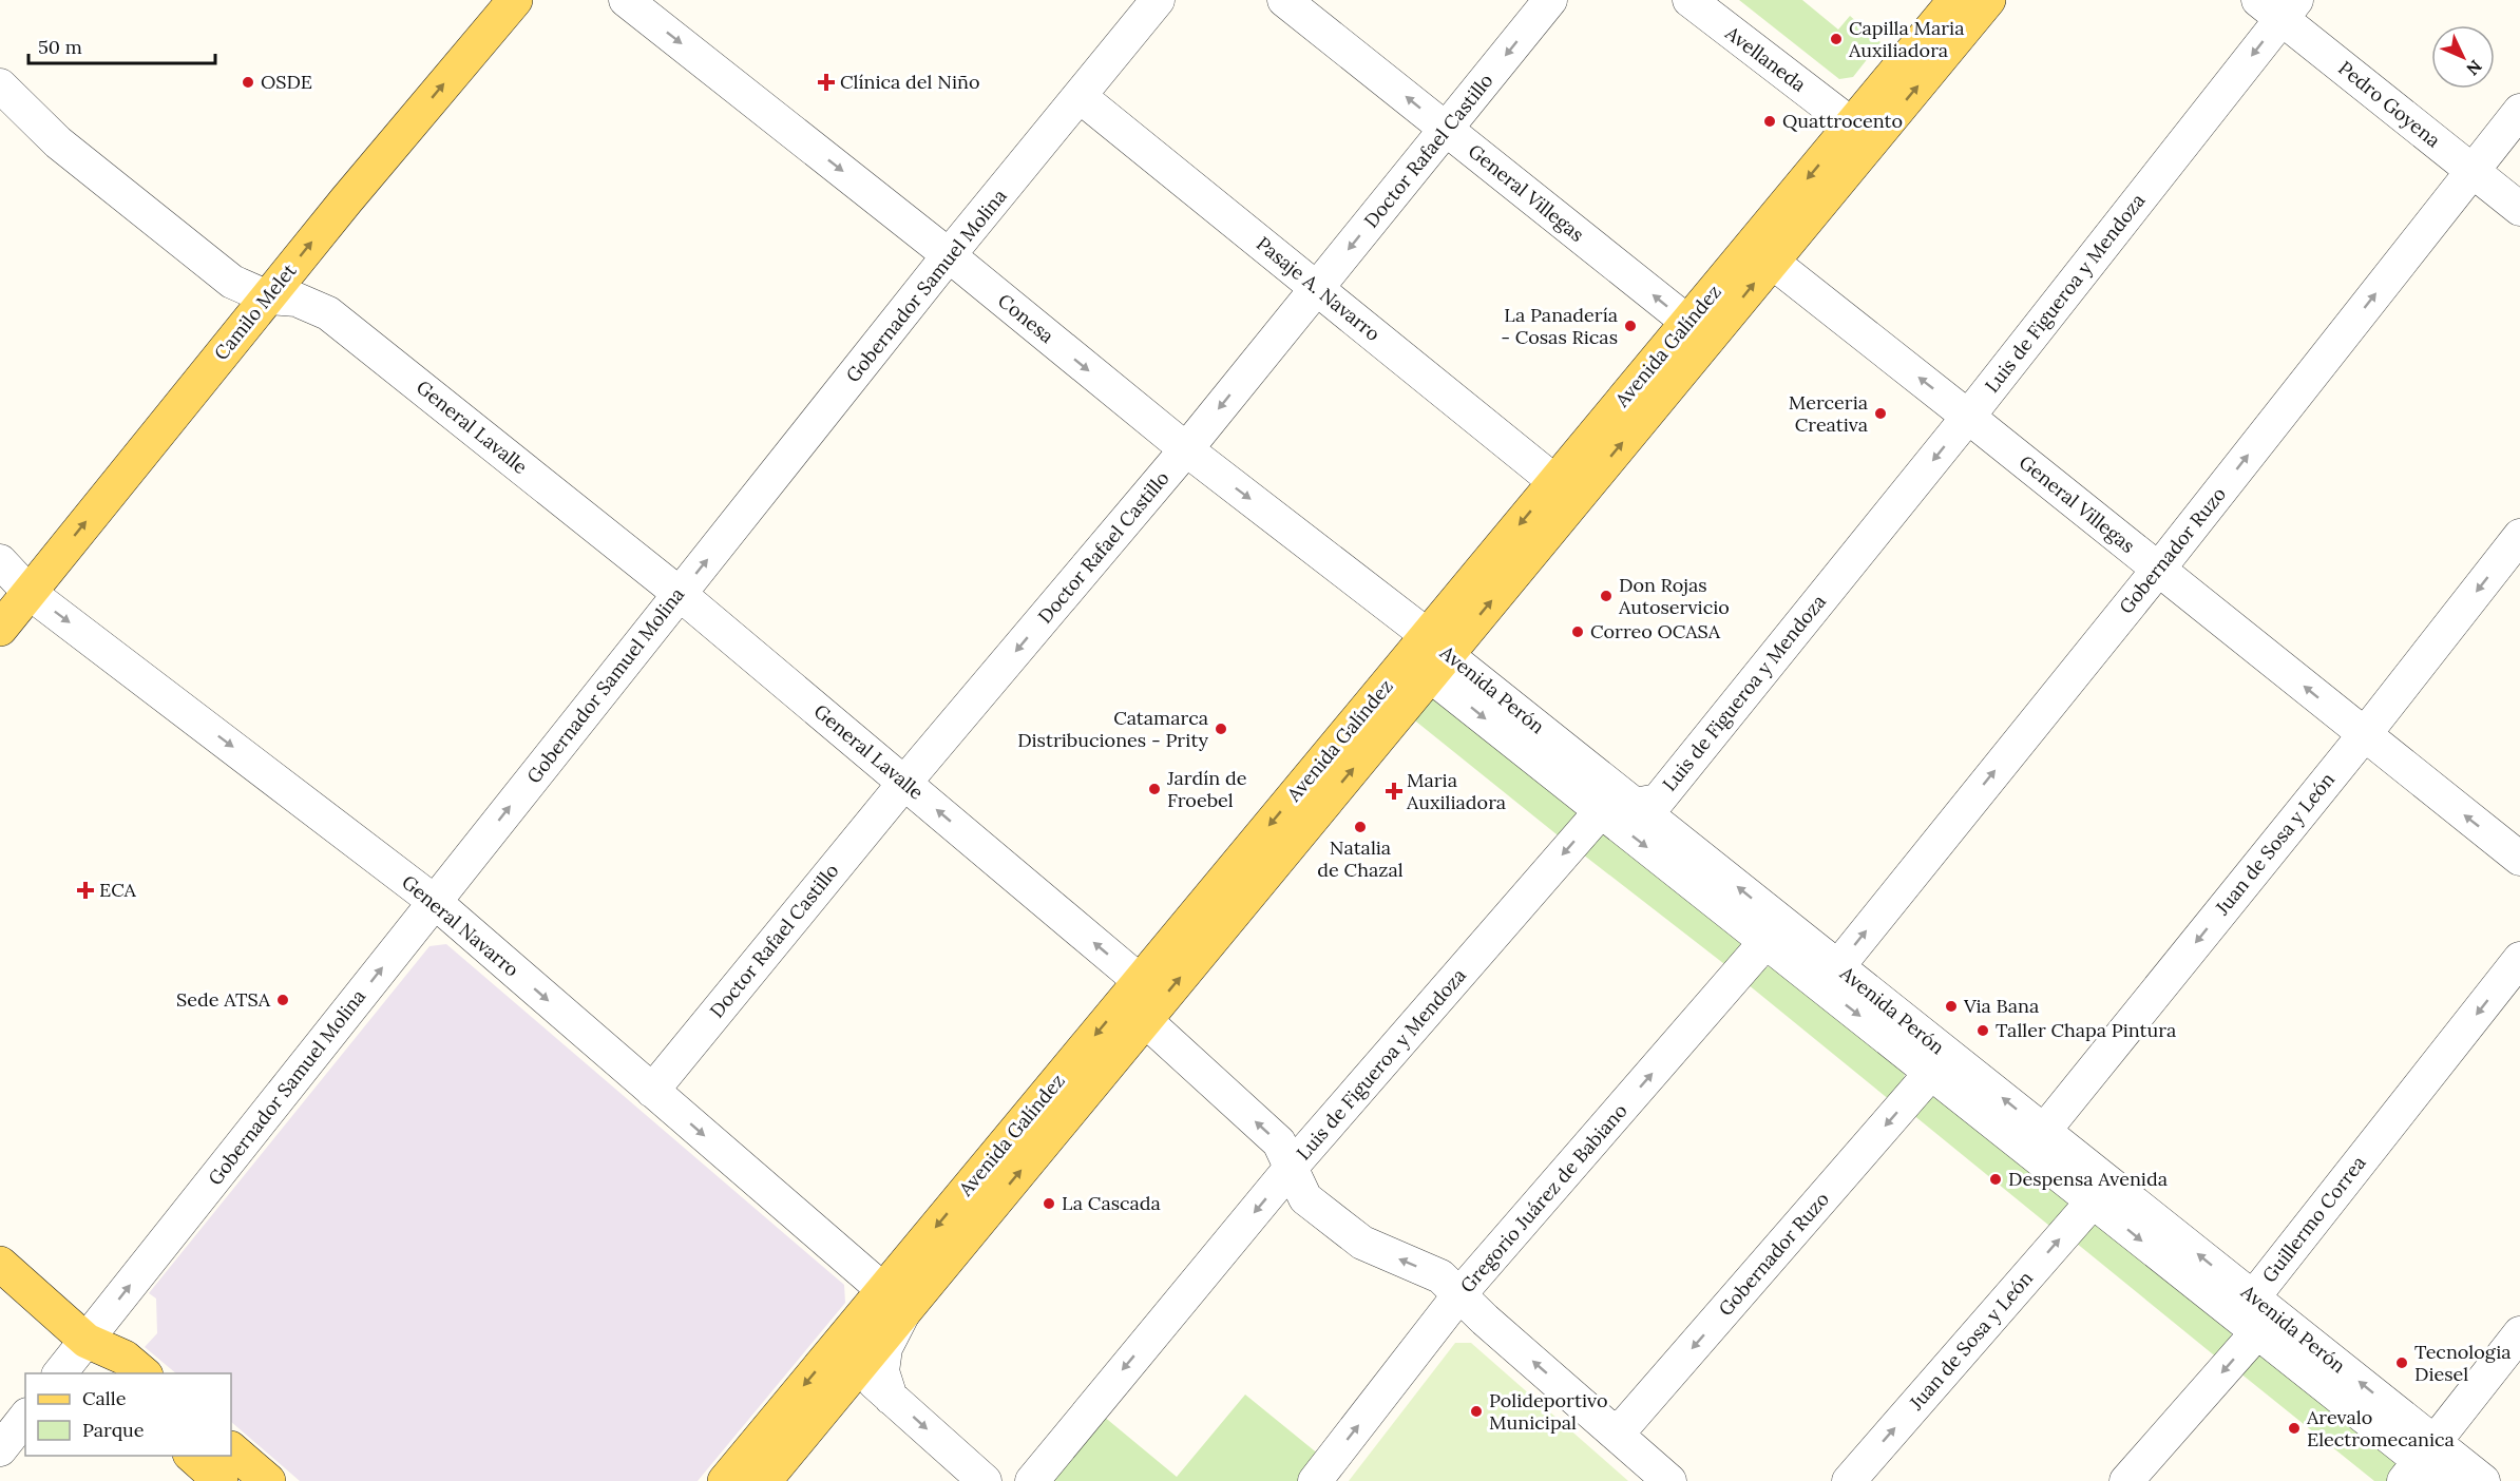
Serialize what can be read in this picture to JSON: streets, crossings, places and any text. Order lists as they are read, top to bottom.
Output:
{
  "streets": {
    "main road": ["Camilo Melet", "Avenida Galíndez"],
    "street": [
      "Avellaneda",
      "Pedro Goyena",
      "Doctor Rafael Castillo",
      "General Villegas",
      "Gobernador Samuel Molina",
      "Pasaje A. Navarro",
      "Luis de Figueroa y Mendoza",
      "Conesa",
      "General Lavalle",
      "Gobernador Ruzo",
      "Avenida Perón",
      "Juan de Sosa y León",
      "General Navarro",
      "Gregorio Juárez de Babiano",
      "Guillermo Correa"
    ]
  },
  "crossings": [
    ["Avellaneda", "Avenida Galíndez"],
    ["Pedro Goyena", "Luis de Figueroa y Mendoza"],
    ["Pedro Goyena", "Gobernador Ruzo"],
    ["Doctor Rafael Castillo", "General Villegas"],
    ["Doctor Rafael Castillo", "Pasaje A. Navarro"],
    ["Doctor Rafael Castillo", "Conesa"],
    ["Doctor Rafael Castillo", "General Lavalle"],
    ["Doctor Rafael Castillo", "General Navarro"],
    ["General Villegas", "Luis de Figueroa y Mendoza"],
    ["General Villegas", "Avenida Galíndez"],
    ["General Villegas", "Gobernador Ruzo"],
    ["General Villegas", "Juan de Sosa y León"],
    ["Gobernador Samuel Molina", "Pasaje A. Navarro"],
    ["Gobernador Samuel Molina", "Conesa"],
    ["Gobernador Samuel Molina", "General Lavalle"],
    ["Gobernador Samuel Molina", "General Navarro"],
    ["Pasaje A. Navarro", "Avenida Galíndez"],
    ["Luis de Figueroa y Mendoza", "Avenida Perón"],
    ["Camilo Melet", "General Lavalle"],
    ["Camilo Melet", "General Navarro"],
    ["Conesa", "Avenida Galíndez"],
    ["Conesa", "Avenida Perón"],
    ["Avenida Galíndez", "General Lavalle"],
    ["Avenida Galíndez", "Avenida Perón"],
    ["Avenida Galíndez", "General Navarro"],
    ["Gobernador Ruzo", "Avenida Perón"],
    ["Avenida Perón", "Juan de Sosa y León"],
    ["Avenida Perón", "Gregorio Juárez de Babiano"],
    ["Avenida Perón", "Guillermo Correa"]
  ],
  "one_way": [
    "Doctor Rafael Castillo",
    "General Villegas",
    "Gobernador Samuel Molina",
    "Luis de Figueroa y Mendoza",
    "Camilo Melet",
    "Conesa",
    "General Navarro",
    "Gregorio Juárez de Babiano"
  ],
  "places": {
    "other": [
      "Capilla Maria Auxiliadora",
      "OSDE",
      "Quattrocento",
      "La Panadería - Cosas Ricas",
      "Merceria Creativa",
      "Don Rojas Autoservicio",
      "Correo OCASA",
      "Catamarca Distribuciones - Prity",
      "Jardín de Froebel",
      "Natalia de Chazal",
      "Sede ATSA",
      "Via Bana",
      "Taller Chapa Pintura",
      "Despensa Avenida",
      "La Cascada",
      "Tecnologia Diesel",
      "Polideportivo Municipal",
      "Arevalo Electromecanica"
    ],
    "health": ["Clínica del Niño", "Maria Auxiliadora", "ECA"]
  },
  "legend": ["Calle", "Parque"],
  "scale_bar": "50 m",
  "north": "bottom right"
}
